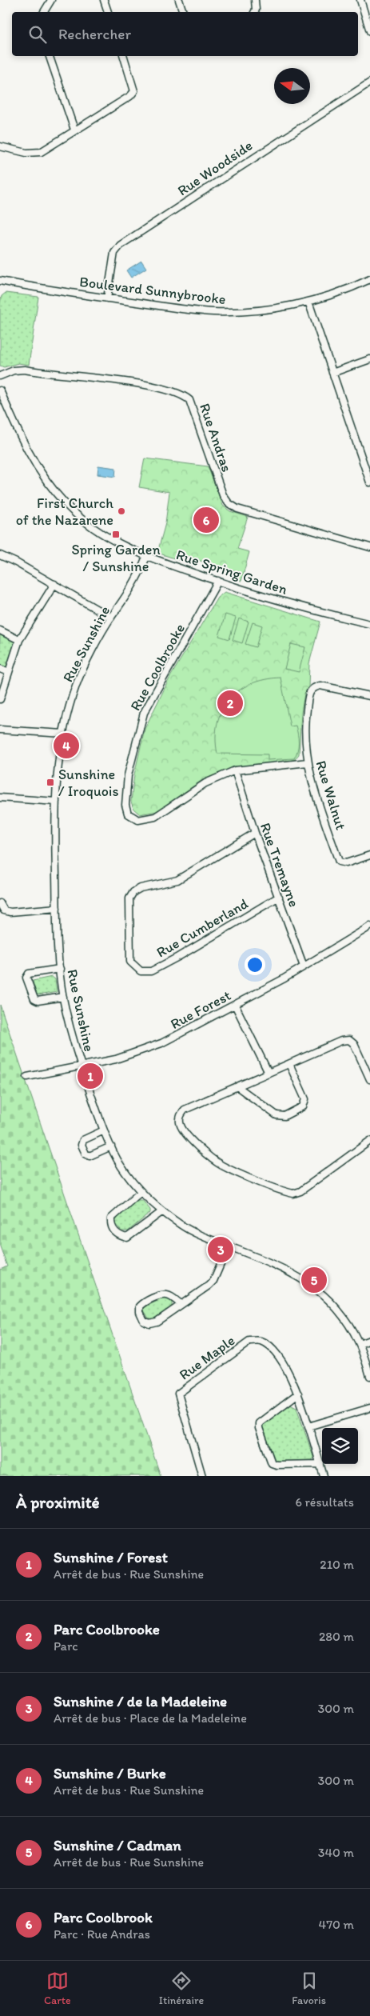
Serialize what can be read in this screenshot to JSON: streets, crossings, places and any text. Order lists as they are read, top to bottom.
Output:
{
  "streets": {
    "street": [
      "Rue Woodside",
      "Boulevard Sunnybrooke",
      "Rue Andras",
      "Rue Spring Garden",
      "Rue Sunshine",
      "Rue Coolbrooke",
      "Rue Walnut",
      "Rue Tremayne",
      "Rue Cumberland",
      "Rue Forest",
      "Rue Maple"
    ]
  },
  "crossings": [
    ["Rue Woodside", "Boulevard Sunnybrooke"],
    ["Rue Spring Garden", "Rue Sunshine"],
    ["Rue Spring Garden", "Rue Coolbrooke"],
    ["Rue Sunshine", "Rue Forest"],
    ["Rue Coolbrooke", "Rue Walnut"],
    ["Rue Coolbrooke", "Rue Tremayne"],
    ["Rue Tremayne", "Rue Cumberland"],
    ["Rue Tremayne", "Rue Forest"]
  ],
  "places": {
    "other": ["First Church of the Nazarene"],
    "transit": ["Spring Garden / Sunshine", "Sunshine / Iroquois"]
  },
  "north": "left",
  "page": {
    "search": "Rechercher",
    "pins": [
      "6",
      "2",
      "4",
      "1",
      "3",
      "5"
    ],
    "heading": ["À proximité", "6 résultats"],
    "list": [
      {
        "mark": "1",
        "name": "Sunshine / Forest",
        "note": "Arrêt de bus · Rue Sunshine",
        "value": "210 m"
      },
      {
        "mark": "2",
        "name": "Parc Coolbrooke",
        "note": "Parc",
        "value": "280 m"
      },
      {
        "mark": "3",
        "name": "Sunshine / de la Madeleine",
        "note": "Arrêt de bus · Place de la Madeleine",
        "value": "300 m"
      },
      {
        "mark": "4",
        "name": "Sunshine / Burke",
        "note": "Arrêt de bus · Rue Sunshine",
        "value": "300 m"
      },
      {
        "mark": "5",
        "name": "Sunshine / Cadman",
        "note": "Arrêt de bus · Rue Sunshine",
        "value": "340 m"
      },
      {
        "mark": "6",
        "name": "Parc Coolbrook",
        "note": "Parc · Rue Andras",
        "value": "470 m"
      }
    ],
    "nav": ["Carte", "Itinéraire", "Favoris"]
  }
}
